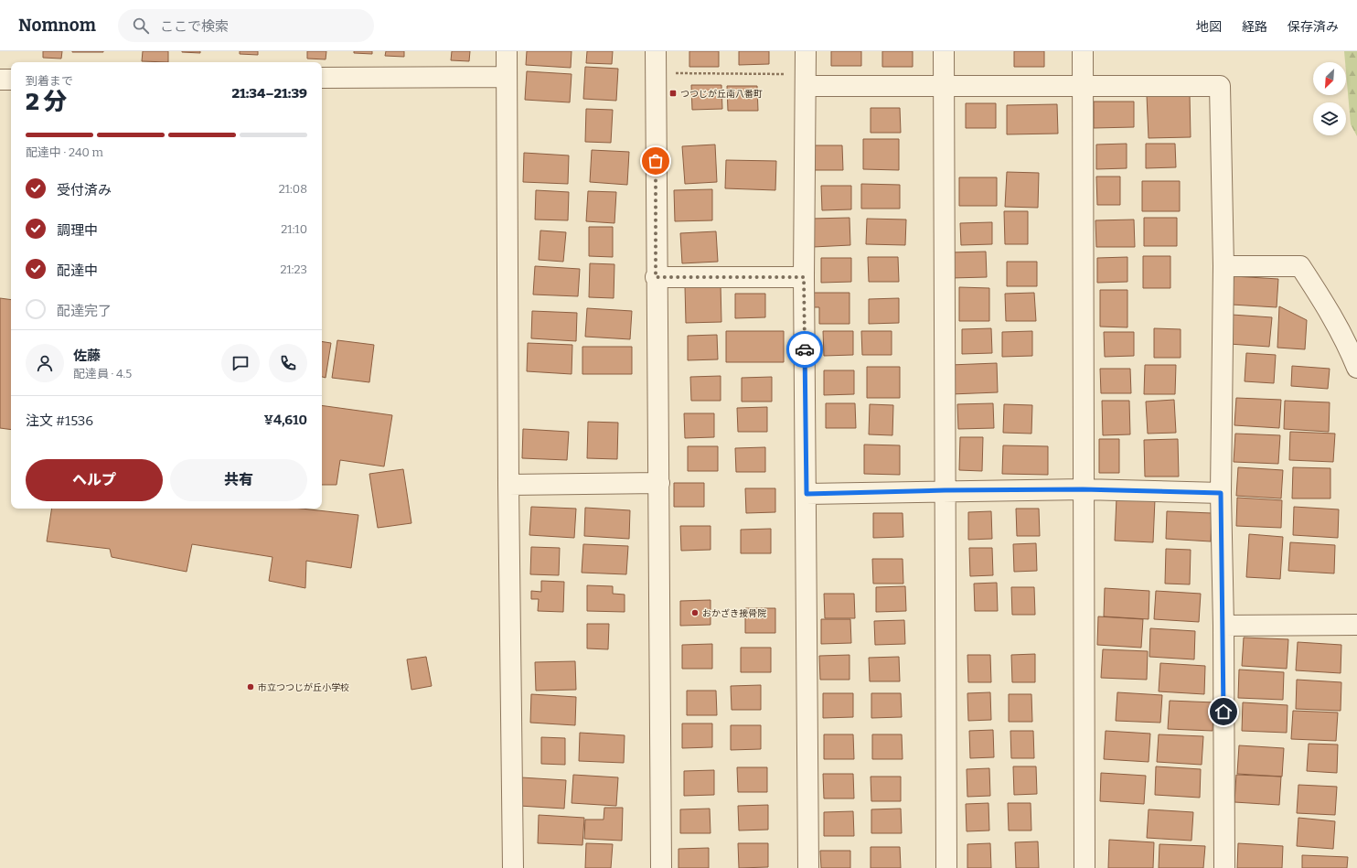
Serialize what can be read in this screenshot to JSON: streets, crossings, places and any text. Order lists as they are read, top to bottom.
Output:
{
  "places": {
    "transit": ["つつじが丘南八番町"],
    "other": ["おかざき接骨院", "市立つつじが丘小学校"]
  },
  "north": "bottom left",
  "page": {
    "header": "Nomnom",
    "search": "ここで検索",
    "nav": ["地図", "経路", "保存済み"],
    "heading": ["2 分", "到着まで", "21:34–21:39"],
    "panel": [
      "佐藤",
      "配達員 · 4.5",
      "注文 #1536",
      "¥4,610"
    ],
    "bar": "配達中 · 240 m",
    "list": [
      ["受付済み", "21:08"],
      ["調理中", "21:10"],
      ["配達中", "21:23"],
      "配達完了"
    ],
    "buttons": ["ヘルプ", "共有"]
  }
}
